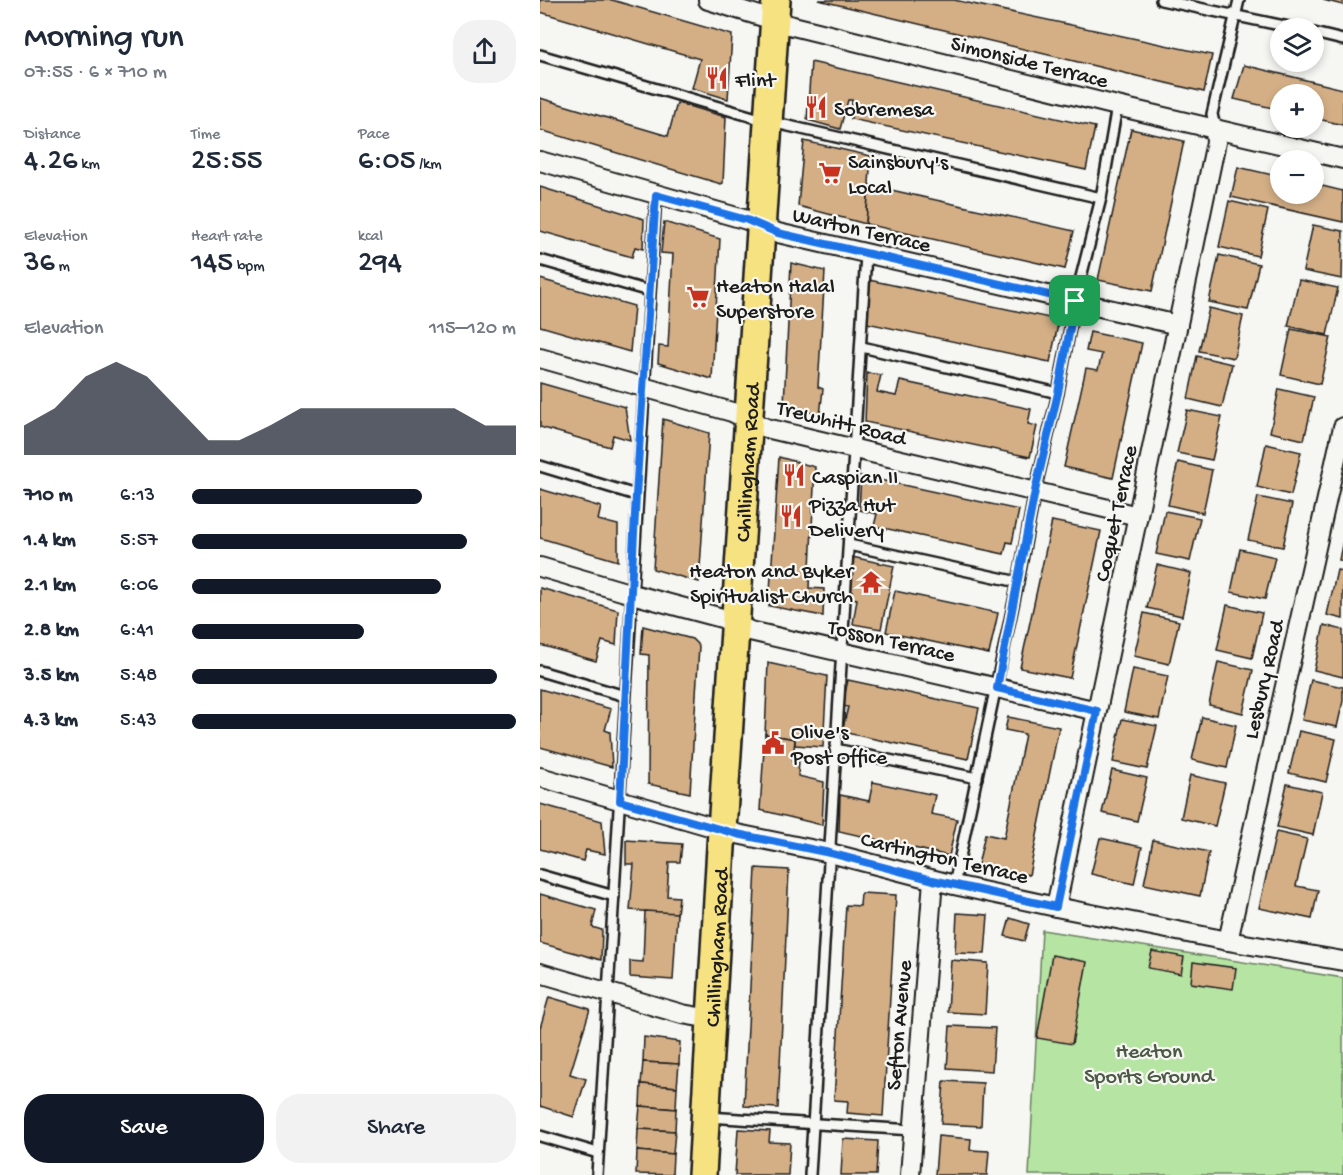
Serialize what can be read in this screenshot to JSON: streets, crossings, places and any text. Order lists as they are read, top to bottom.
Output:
{
  "streets": {
    "main road": ["Chillingham Road"],
    "street": [
      "Simonside Terrace",
      "Warton Terrace",
      "Trewhitt Road",
      "Coquet Terrace",
      "Tosson Terrace",
      "Lesbury Road",
      "Cartington Terrace",
      "Sefton Avenue"
    ]
  },
  "crossings": [
    ["Simonside Terrace", "Chillingham Road"],
    ["Simonside Terrace", "Coquet Terrace"],
    ["Warton Terrace", "Chillingham Road"],
    ["Warton Terrace", "Coquet Terrace"],
    ["Trewhitt Road", "Chillingham Road"],
    ["Trewhitt Road", "Coquet Terrace"],
    ["Chillingham Road", "Tosson Terrace"],
    ["Chillingham Road", "Cartington Terrace"],
    ["Coquet Terrace", "Tosson Terrace"],
    ["Coquet Terrace", "Cartington Terrace"],
    ["Lesbury Road", "Cartington Terrace"],
    ["Cartington Terrace", "Sefton Avenue"]
  ],
  "parks": ["Heaton Sports Ground"],
  "places": {
    "restaurant": [
      "Flint",
      "Sobremesa",
      "Caspian II",
      "Pizza Hut Delivery"
    ],
    "supermarket": ["Sainsbury's Local", "Heaton Halal Superstore"],
    "temple": ["Heaton and Byker Spiritualist Church"],
    "public building": ["Olive's Post Office"]
  },
  "page": {
    "heading": ["Morning run", "07:55 · 6 × 710 m"],
    "map_buttons": ["+", "−"],
    "stats": [
      ["Distance", "4.26 km"],
      ["Time", "25:55"],
      ["Pace", "6:05 /km"],
      ["Elevation", "36 m"],
      ["Heart rate", "145 bpm"],
      ["kcal", "294"]
    ],
    "chart": ["Elevation", "115–120 m"],
    "list": [
      {
        "name": "710 m",
        "note": "6:13"
      },
      {
        "name": "1.4 km",
        "note": "5:57"
      },
      {
        "name": "2.1 km",
        "note": "6:06"
      },
      {
        "name": "2.8 km",
        "note": "6:41"
      },
      {
        "name": "3.5 km",
        "note": "5:48"
      },
      {
        "name": "4.3 km",
        "note": "5:43"
      }
    ],
    "buttons": ["Save", "Share"]
  }
}
